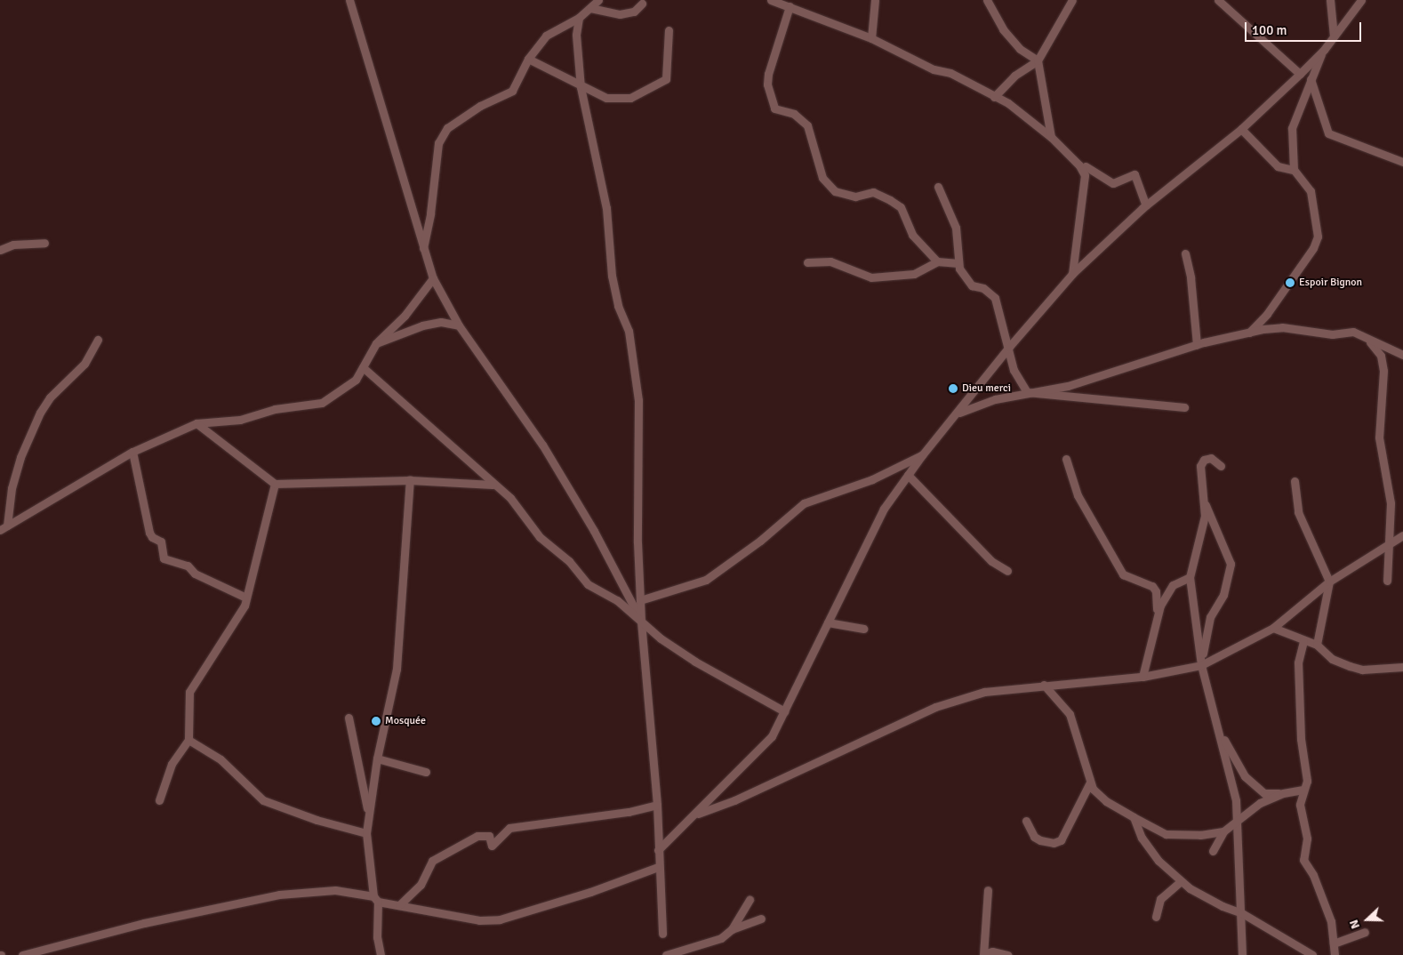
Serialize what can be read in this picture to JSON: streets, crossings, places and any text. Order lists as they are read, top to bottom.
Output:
{
  "places": ["Espoir Bignon", "Dieu merci", "Mosquée"],
  "scale_bar": "100 m",
  "north": "left"
}
